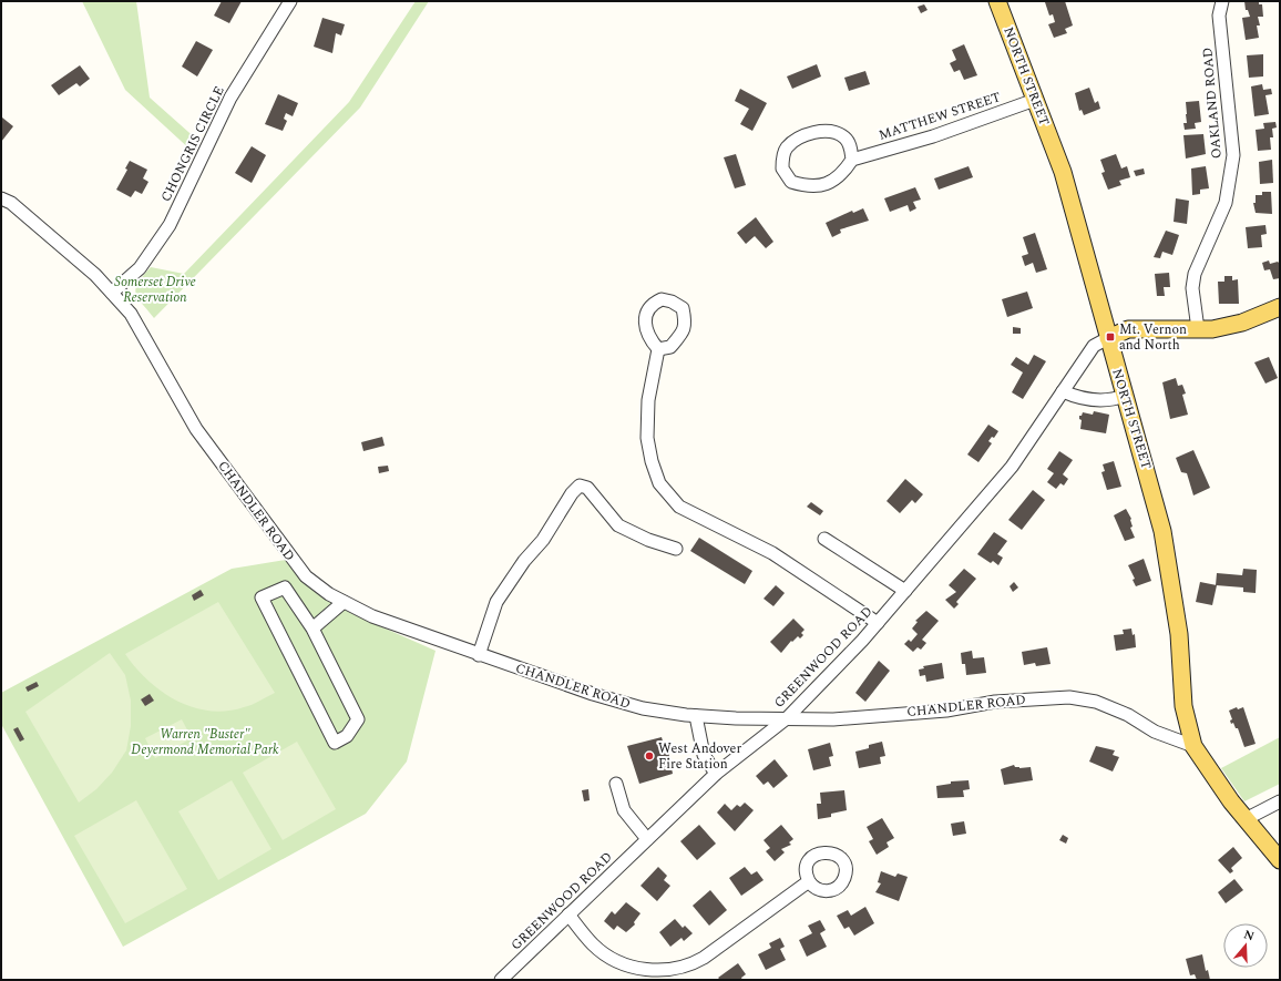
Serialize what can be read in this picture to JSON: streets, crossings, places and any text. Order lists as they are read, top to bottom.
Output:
{
  "streets": {
    "main road": ["NORTH STREET"],
    "street": [
      "OAKLAND ROAD",
      "MATTHEW STREET",
      "CHONGRIS CIRCLE",
      "CHANDLER ROAD",
      "GREENWOOD ROAD"
    ]
  },
  "crossings": [
    ["NORTH STREET", "MATTHEW STREET"],
    ["NORTH STREET", "CHANDLER ROAD"],
    ["NORTH STREET", "GREENWOOD ROAD"],
    ["CHONGRIS CIRCLE", "CHANDLER ROAD"],
    ["CHANDLER ROAD", "GREENWOOD ROAD"]
  ],
  "parks": ["Somerset Drive Reservation", "Warren \"Buster\" Deyermond Memorial Park"],
  "places": {
    "transit": ["Mt. Vernon and North"],
    "other": ["West Andover Fire Station"]
  },
  "north": "top"
}
